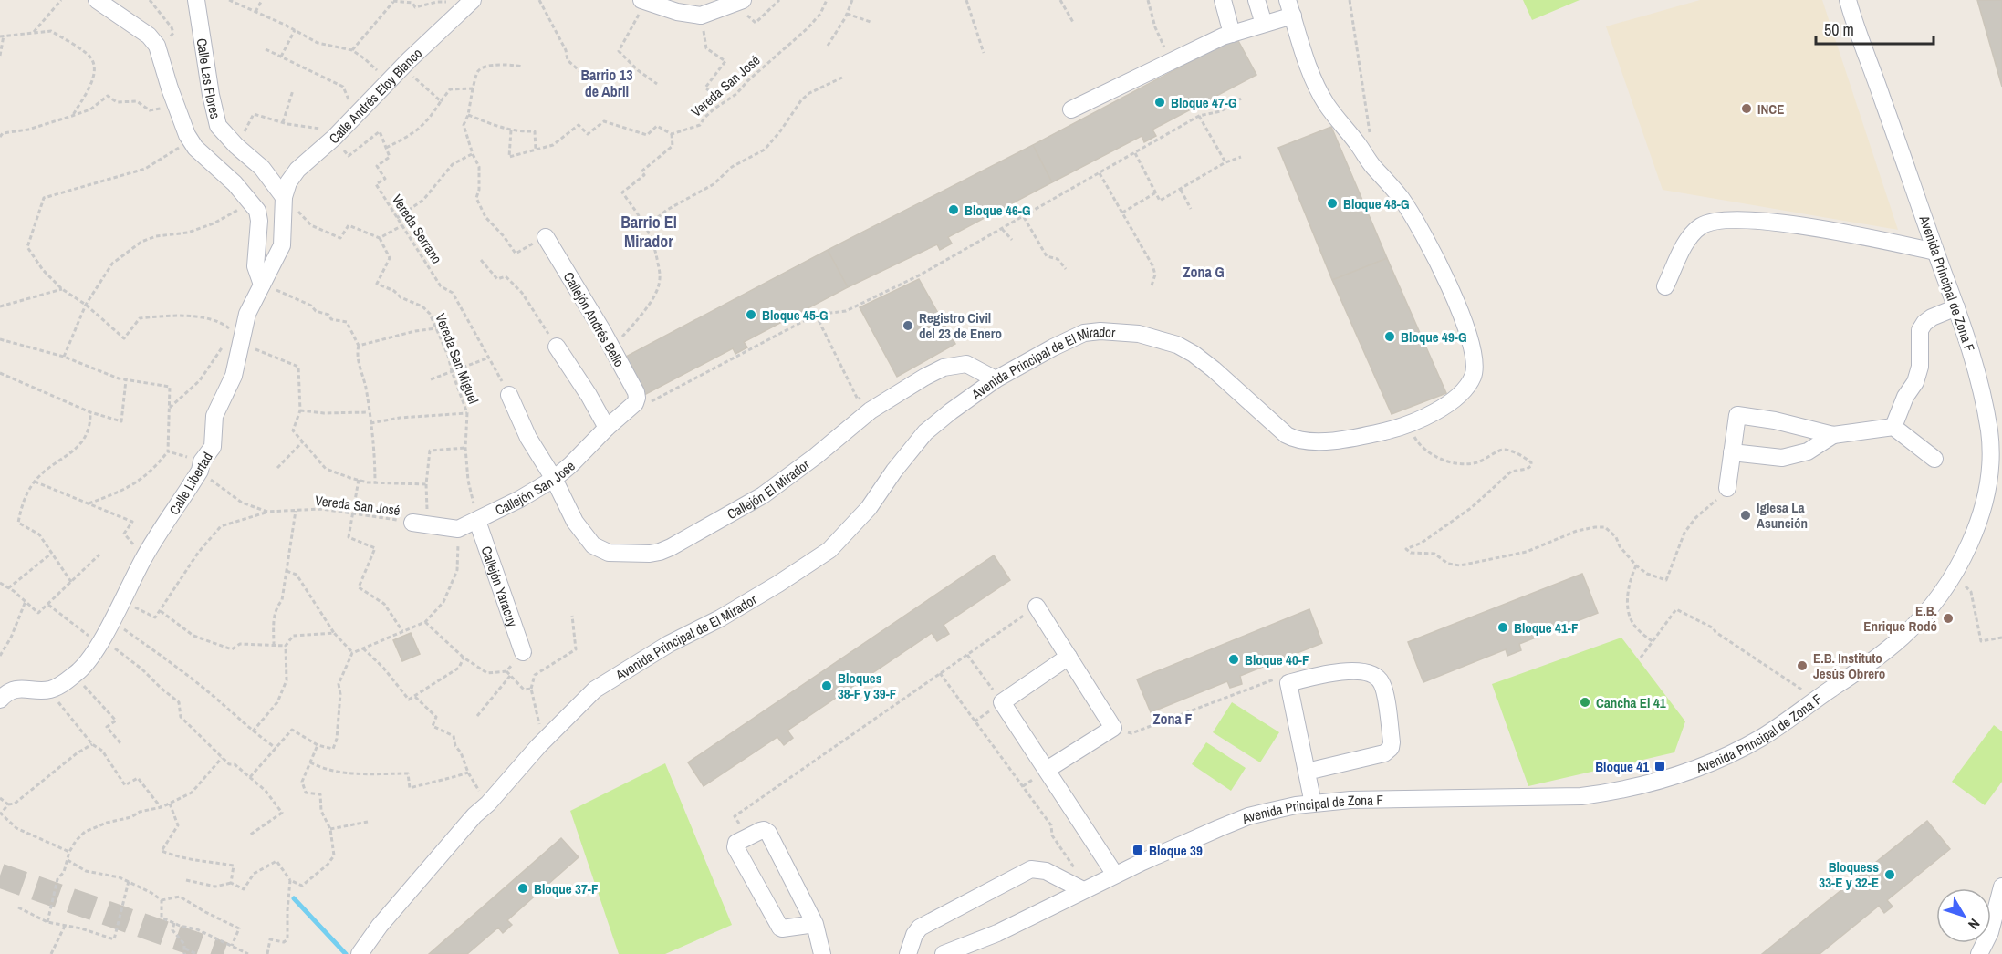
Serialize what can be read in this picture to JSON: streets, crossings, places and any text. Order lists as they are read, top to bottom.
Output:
{
  "streets": {
    "street": [
      "Calle Las Flores",
      "Calle Andrés Eloy Blanco",
      "Avenida Principal de Zona F",
      "Callejón Andrés Bello",
      "Avenida Principal de El Mirador",
      "Calle Libertad",
      "Callejón San José",
      "Callejón El Mirador",
      "Callejón Yaracuy"
    ],
    "path": ["Vereda San José", "Vereda Serrano", "Vereda San Miguel"]
  },
  "crossings": [
    ["Calle Las Flores", "Calle Andrés Eloy Blanco"],
    ["Calle Las Flores", "Calle Libertad"],
    ["Vereda San José", "Calle Libertad"],
    ["Vereda San José", "Callejón San José"],
    ["Calle Andrés Eloy Blanco", "Calle Libertad"],
    ["Vereda Serrano", "Callejón El Mirador"],
    ["Callejón Andrés Bello", "Callejón San José"],
    ["Vereda San Miguel", "Callejón San José"],
    ["Vereda San Miguel", "Callejón Yaracuy"],
    ["Avenida Principal de El Mirador", "Callejón El Mirador"],
    ["Callejón San José", "Callejón El Mirador"],
    ["Callejón San José", "Callejón Yaracuy"]
  ],
  "districts": [
    "Barrio 13 de Abril",
    "Barrio El Mirador",
    "Zona G",
    "Zona F"
  ],
  "places": {
    "other": [
      "Bloque 47-G",
      "INCE",
      "Bloque 48-G",
      "Bloque 46-G",
      "Bloque 45-G",
      "Registro Civil del 23 de Enero",
      "Bloque 49-G",
      "Iglesa La Asunción",
      "E.B. Enrique Rodó",
      "Bloque 41-F",
      "Bloque 40-F",
      "E.B. Instituto Jesús Obrero",
      "Bloques 38-F y 39-F",
      "Cancha El 41",
      "Bloquess 33-E y 32-E",
      "Bloque 37-F"
    ],
    "transit": ["Bloque 41", "Bloque 39"]
  },
  "scale_bar": "50 m",
  "north": "bottom right"
}
